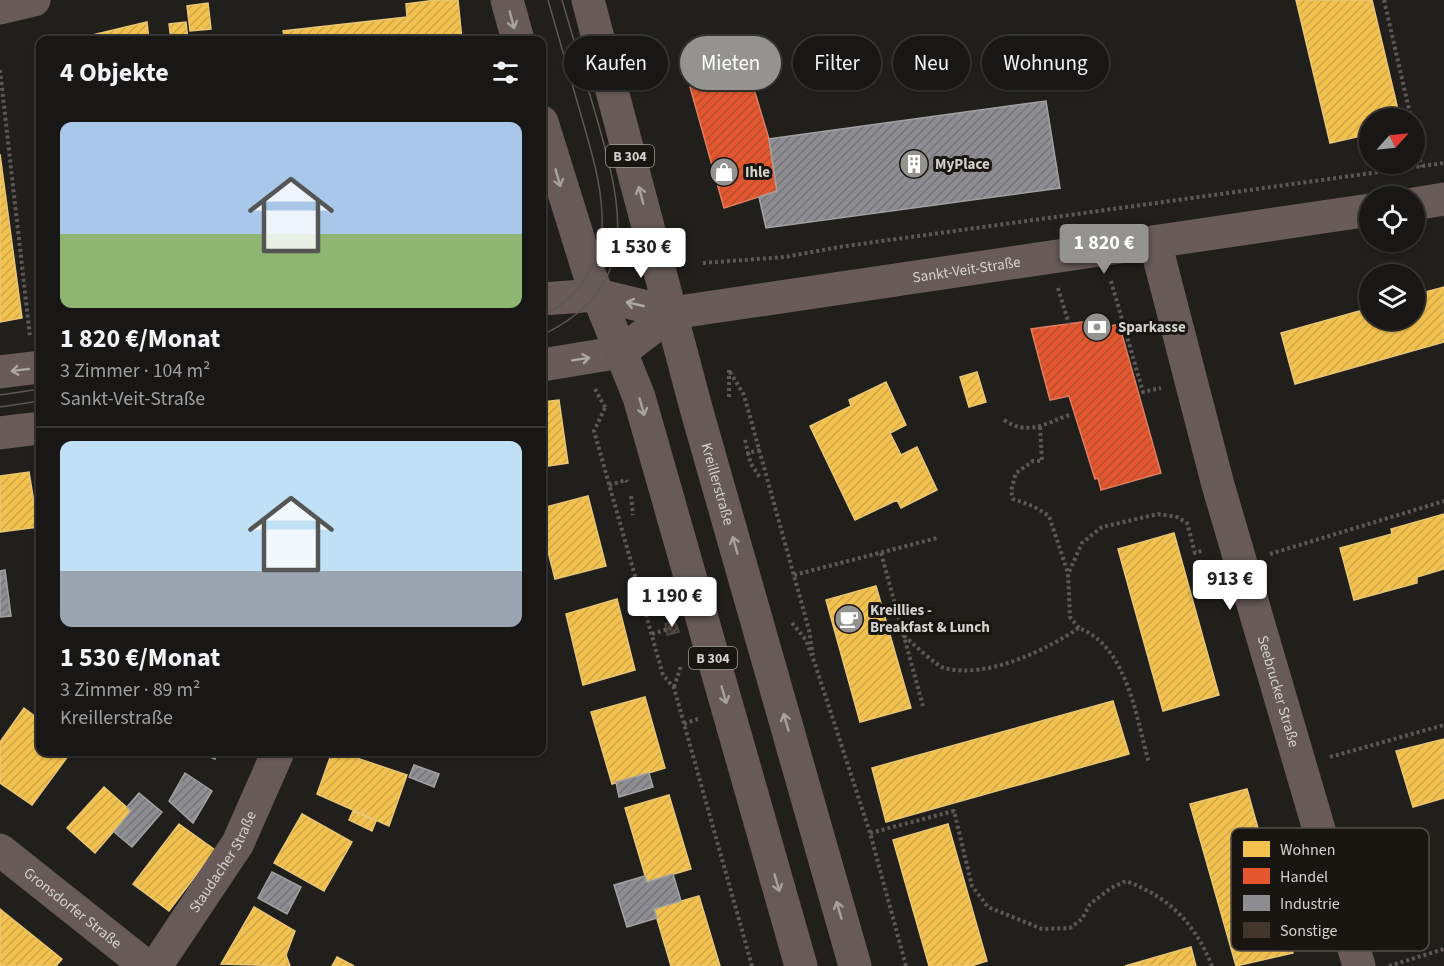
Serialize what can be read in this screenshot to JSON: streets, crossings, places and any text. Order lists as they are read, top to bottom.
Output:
{
  "streets": {
    "main road": ["B 304", "Kreillerstraße"],
    "street": [
      "Sankt-Veit-Straße",
      "Seebrucker Straße",
      "Staudacher Straße",
      "Gronsdorfer Straße"
    ]
  },
  "crossings": [
    ["B 304", "Sankt-Veit-Straße"],
    ["Sankt-Veit-Straße", "Kreillerstraße"],
    ["Sankt-Veit-Straße", "Seebrucker Straße"]
  ],
  "places": {
    "building": ["MyPlace"],
    "shop": ["Ihle"],
    "bank": ["Sparkasse"],
    "cafe": ["Kreillies - Breakfast & Lunch"]
  },
  "legend": [
    "Wohnen",
    "Handel",
    "Industrie",
    "Sonstige"
  ],
  "north": "top right",
  "page": {
    "chip": [
      "Kaufen",
      "Mieten",
      "Filter",
      "Neu",
      "Wohnung"
    ],
    "heading": "4 Objekte",
    "list": [
      {
        "name": "1 820 €/Monat",
        "note": "3 Zimmer · 104 m² · Sankt-Veit-Straße"
      },
      {
        "name": "1 530 €/Monat",
        "note": "3 Zimmer · 89 m² · Kreillerstraße"
      }
    ],
    "price": [
      "1 820 €",
      "1 530 €",
      "913 €",
      "1 190 €"
    ]
  }
}
